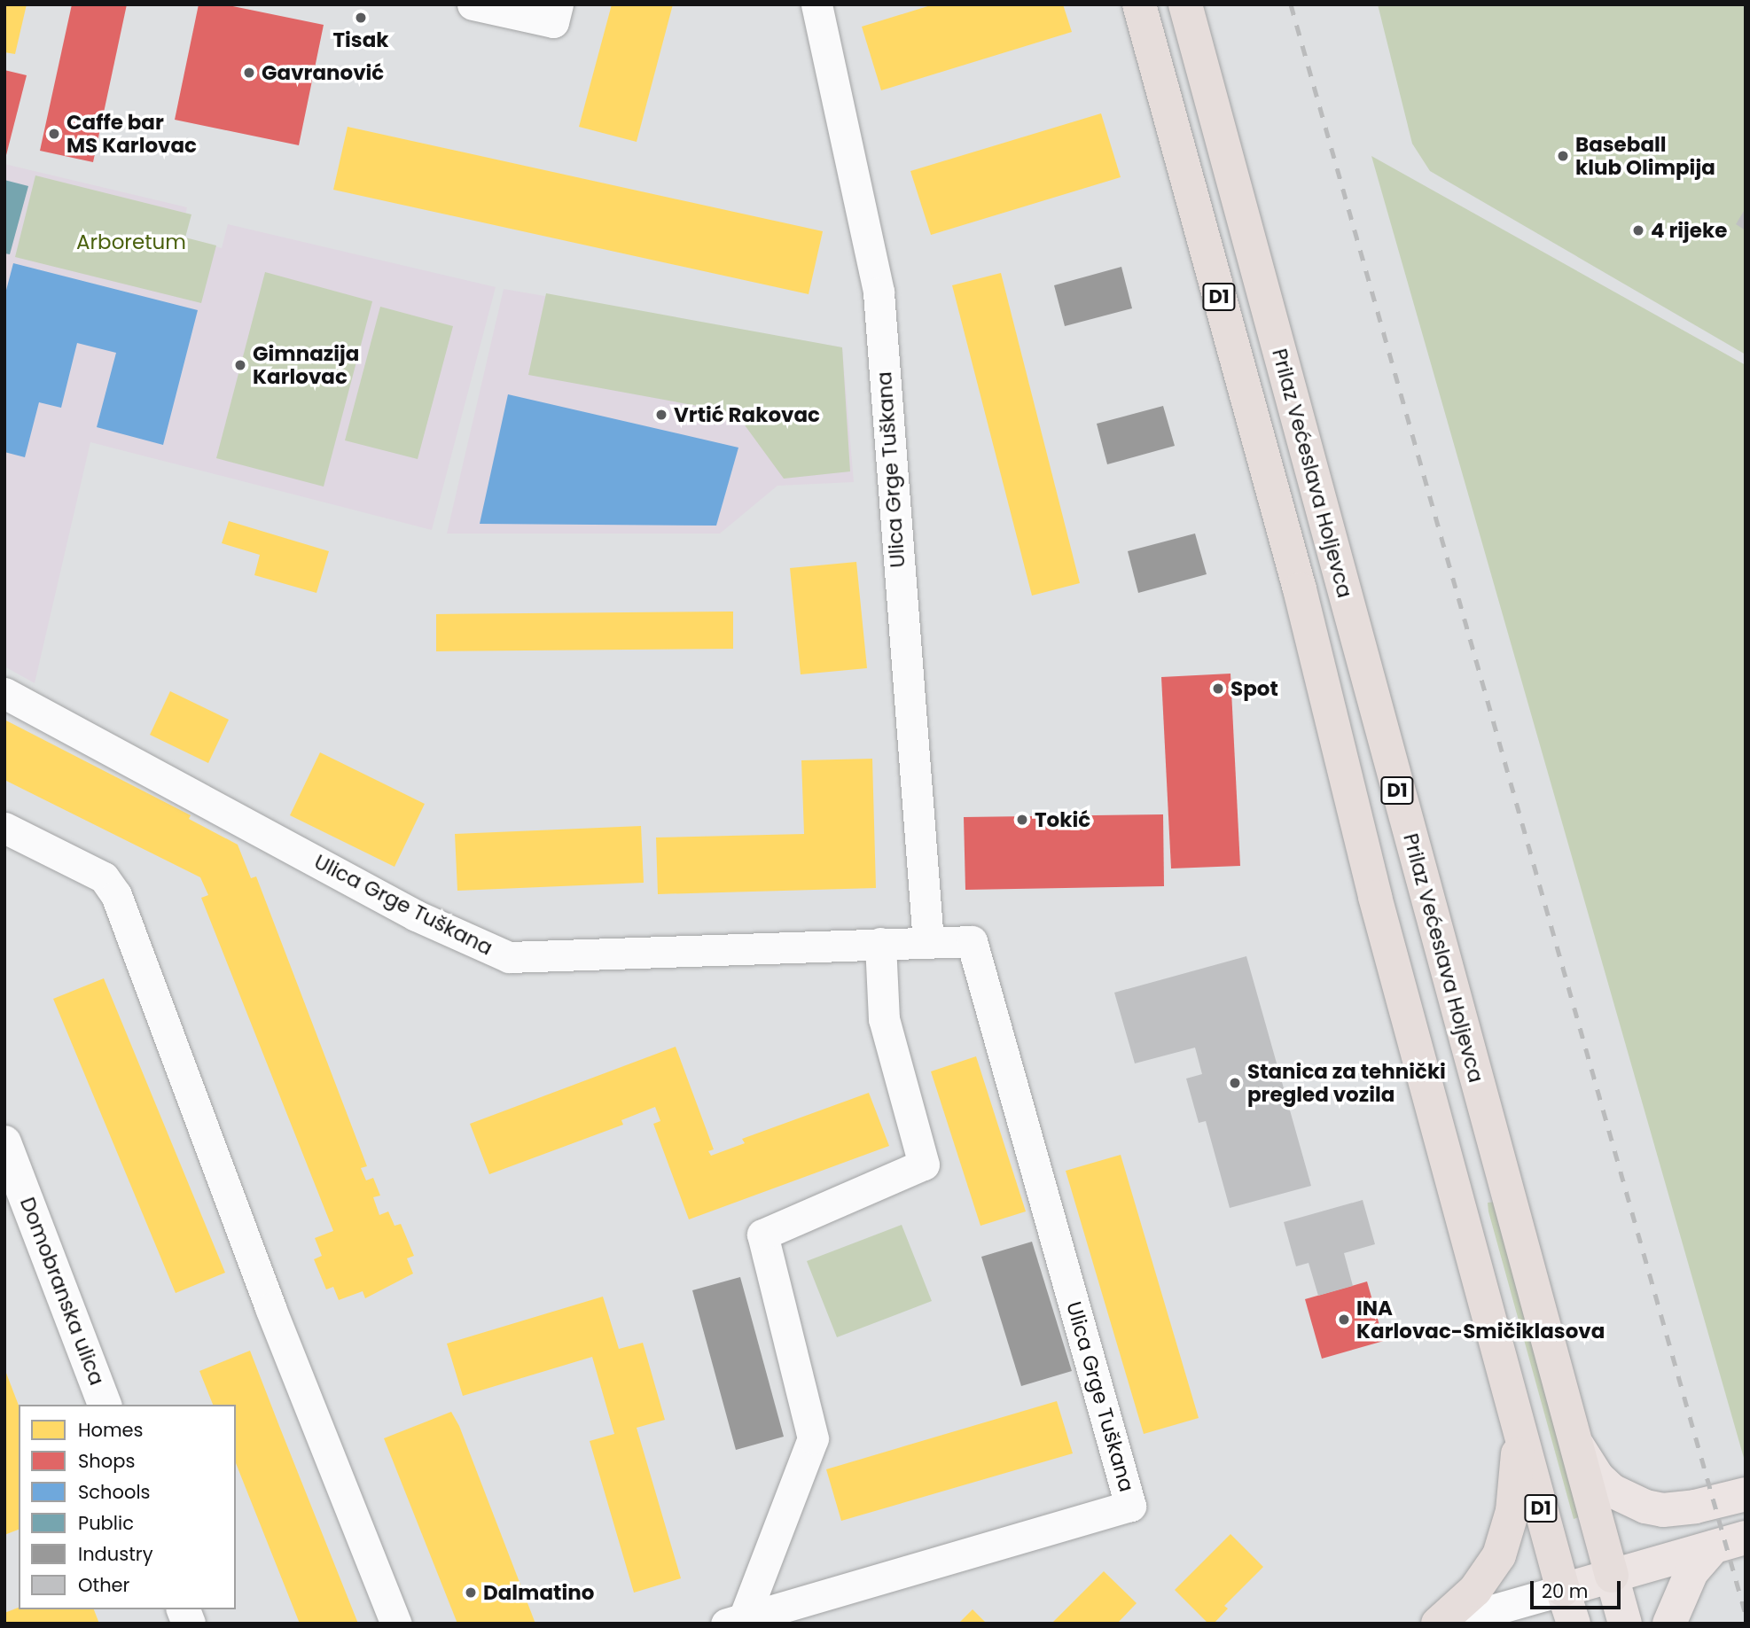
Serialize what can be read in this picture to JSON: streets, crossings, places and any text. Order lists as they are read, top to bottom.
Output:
{
  "streets": {
    "highway": ["D1", "Prilaz Većeslava Holjevca"],
    "main road": ["Domobranska ulica"],
    "street": ["Ulica Grge Tuškana"]
  },
  "parks": ["Arboretum"],
  "places": [
    "Tisak",
    "Gavranović",
    "Caffe bar MS Karlovac",
    "Baseball klub Olimpija",
    "4 rijeke",
    "Gimnazija Karlovac",
    "Vrtić Rakovac",
    "Spot",
    "Tokić",
    "Stanica za tehnički pregled vozila",
    "INA Karlovac-Smičiklasova",
    "Dalmatino"
  ],
  "legend": [
    "Homes",
    "Shops",
    "Schools",
    "Public",
    "Industry",
    "Other"
  ],
  "scale_bar": "20 m"
}
